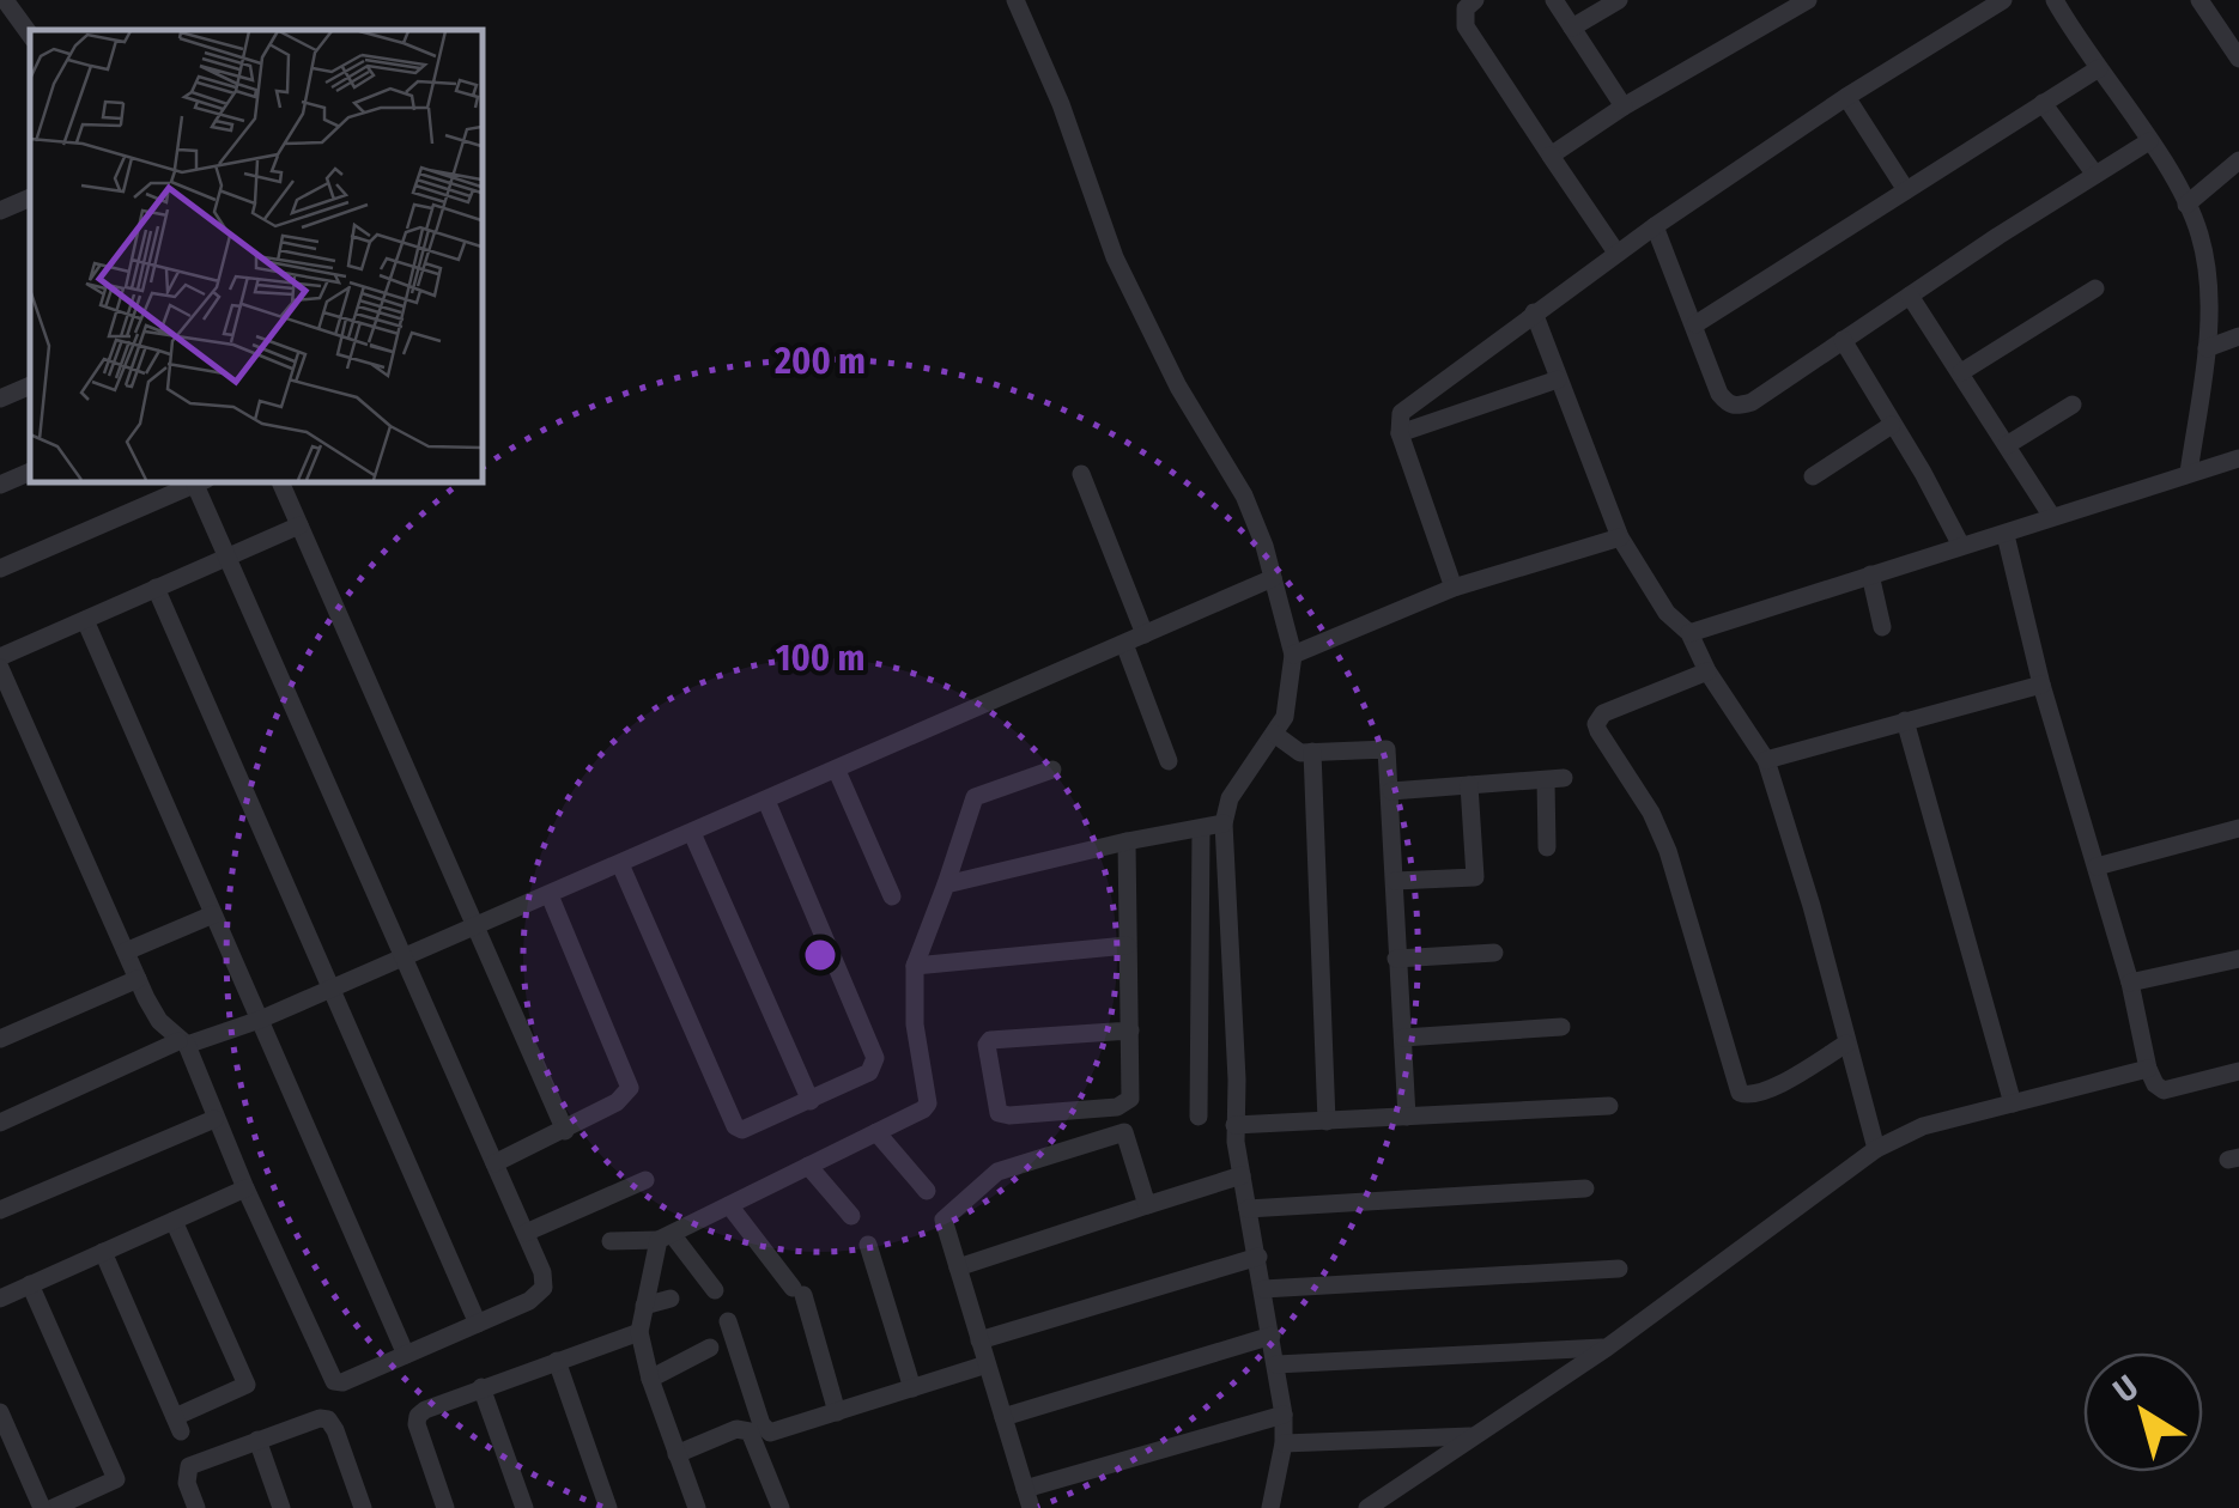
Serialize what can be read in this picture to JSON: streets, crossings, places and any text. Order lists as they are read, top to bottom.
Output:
{
  "north": "top left",
  "rings": ["200 m", "100 m"]
}
